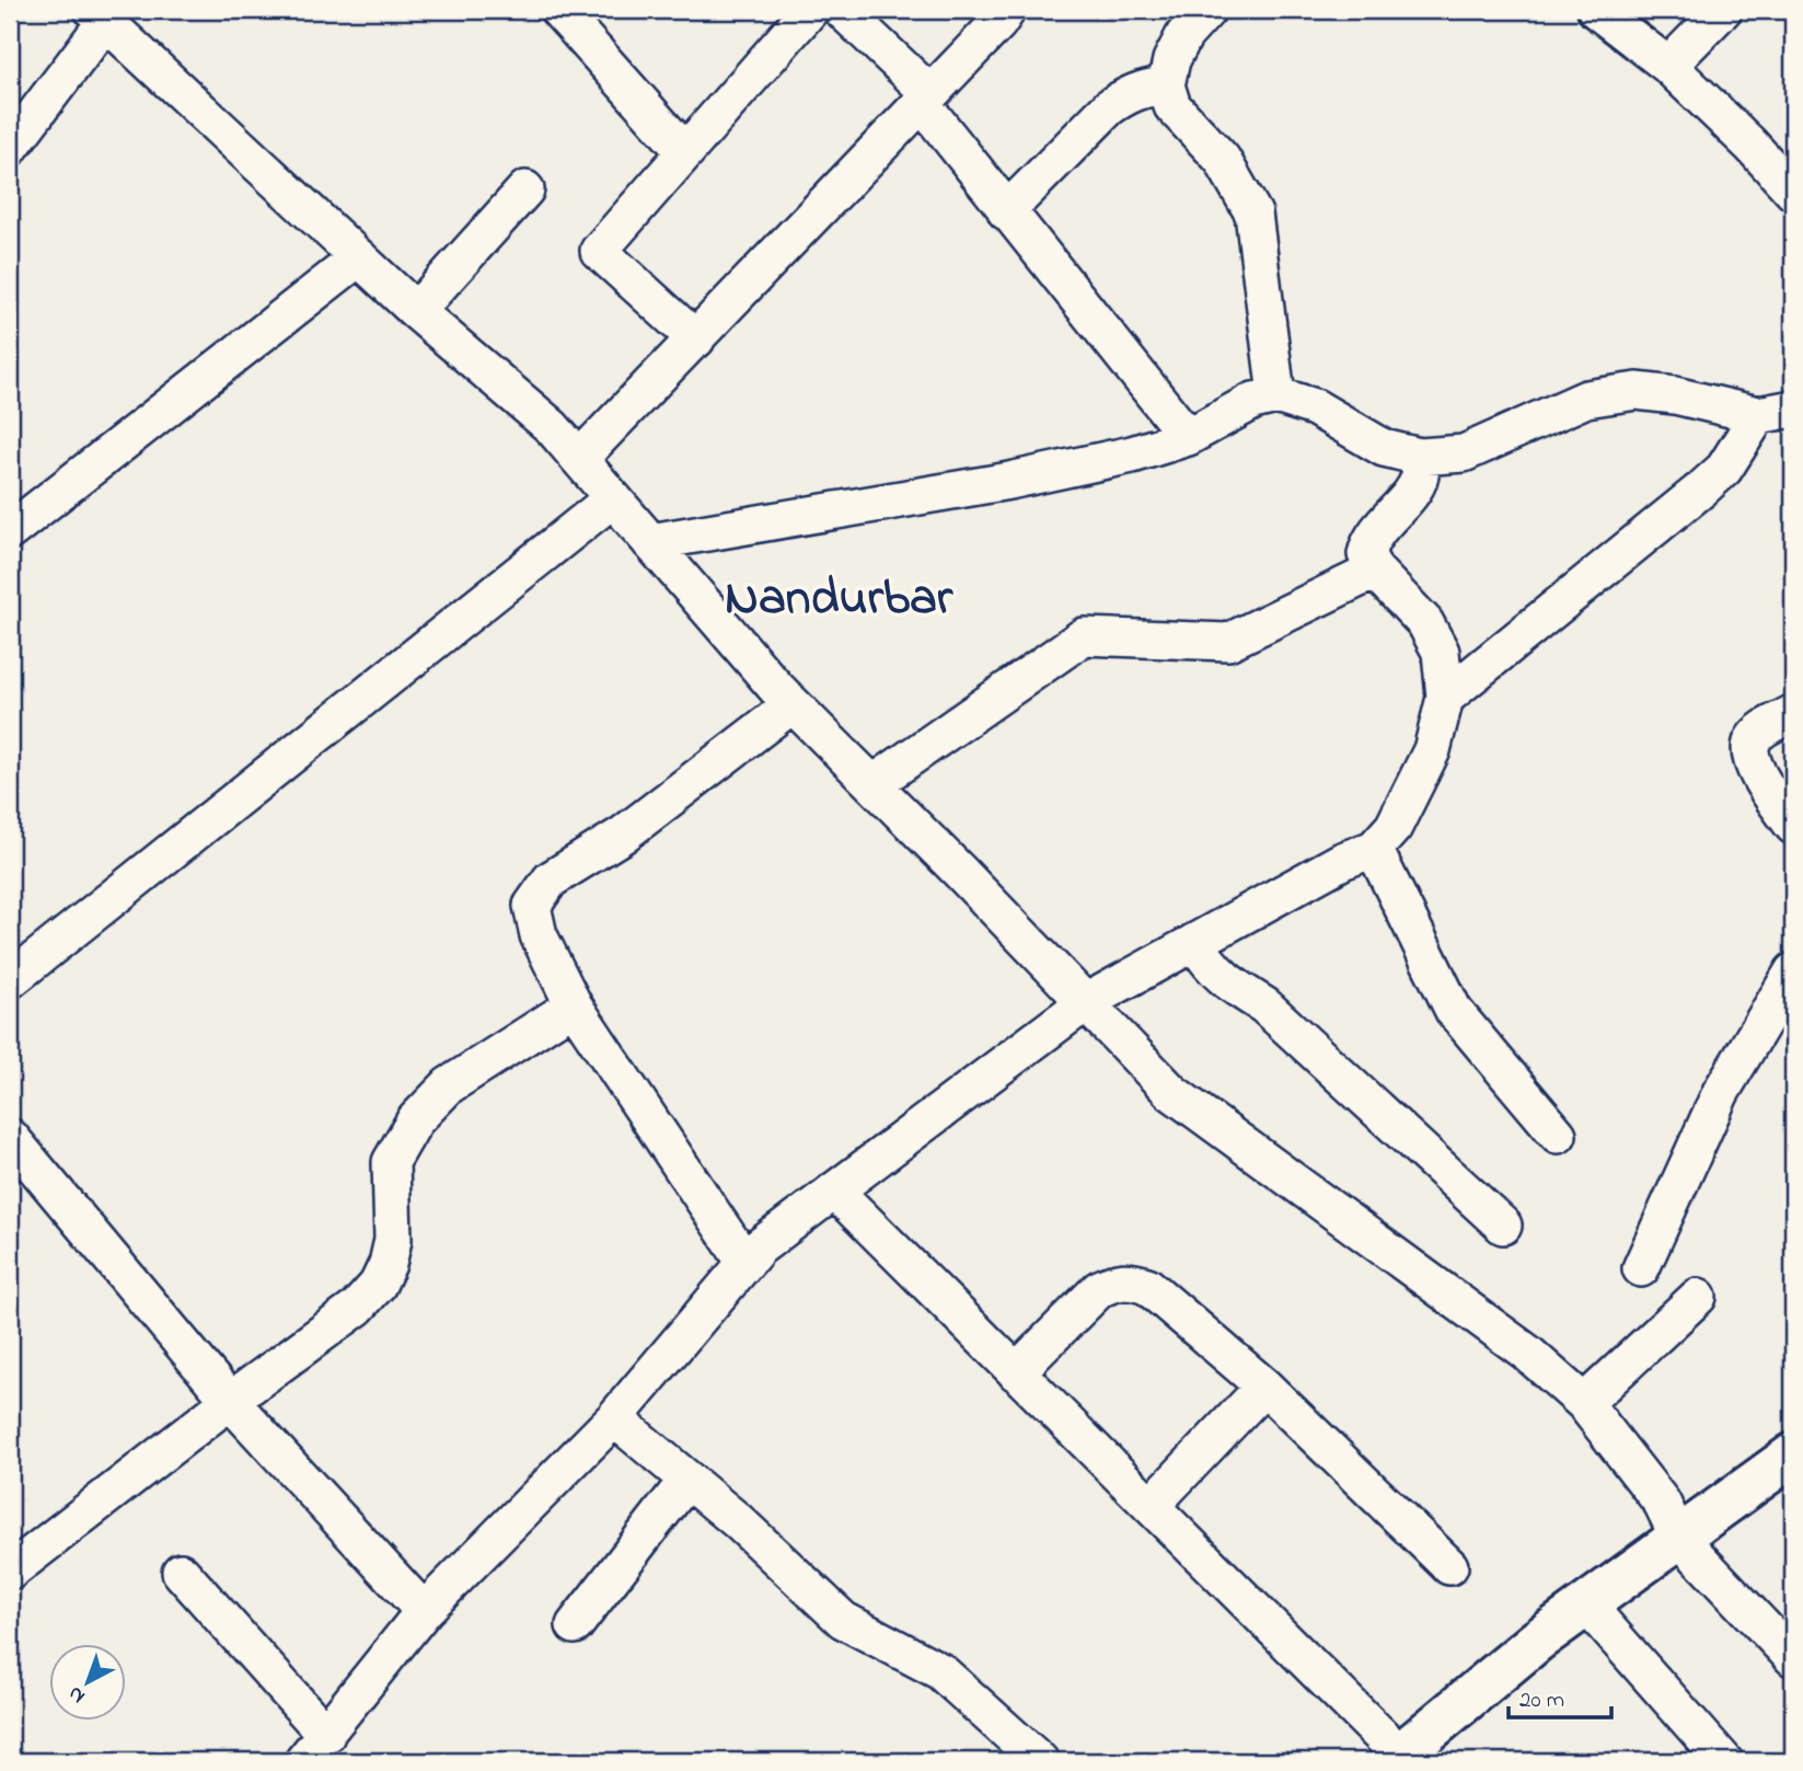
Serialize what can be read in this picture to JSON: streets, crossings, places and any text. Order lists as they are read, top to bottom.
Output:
{
  "districts": ["Nandurbar"],
  "scale_bar": "20 m",
  "north": "bottom left"
}
